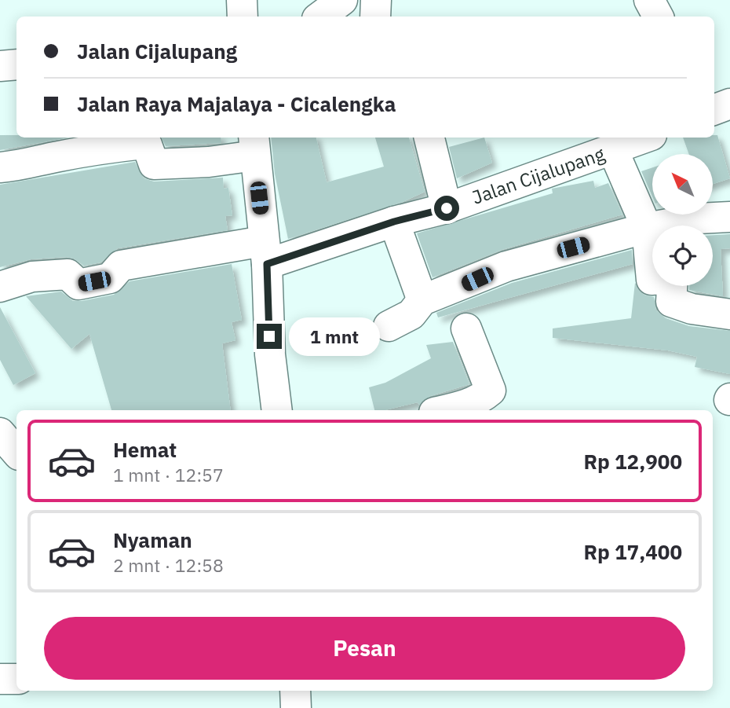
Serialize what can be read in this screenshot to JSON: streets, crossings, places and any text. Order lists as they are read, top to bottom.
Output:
{
  "streets": {
    "street": ["Jalan Cijalupang"]
  },
  "north": "top left",
  "page": {
    "banner": ["Jalan Cijalupang", "Jalan Raya Majalaya - Cicalengka"],
    "bubble": "1 mnt",
    "list": [
      {
        "name": "Hemat",
        "note": "1 mnt · 12:57",
        "value": "Rp 12,900"
      },
      {
        "name": "Nyaman",
        "note": "2 mnt · 12:58",
        "value": "Rp 17,400"
      }
    ],
    "buttons": "Pesan"
  }
}
